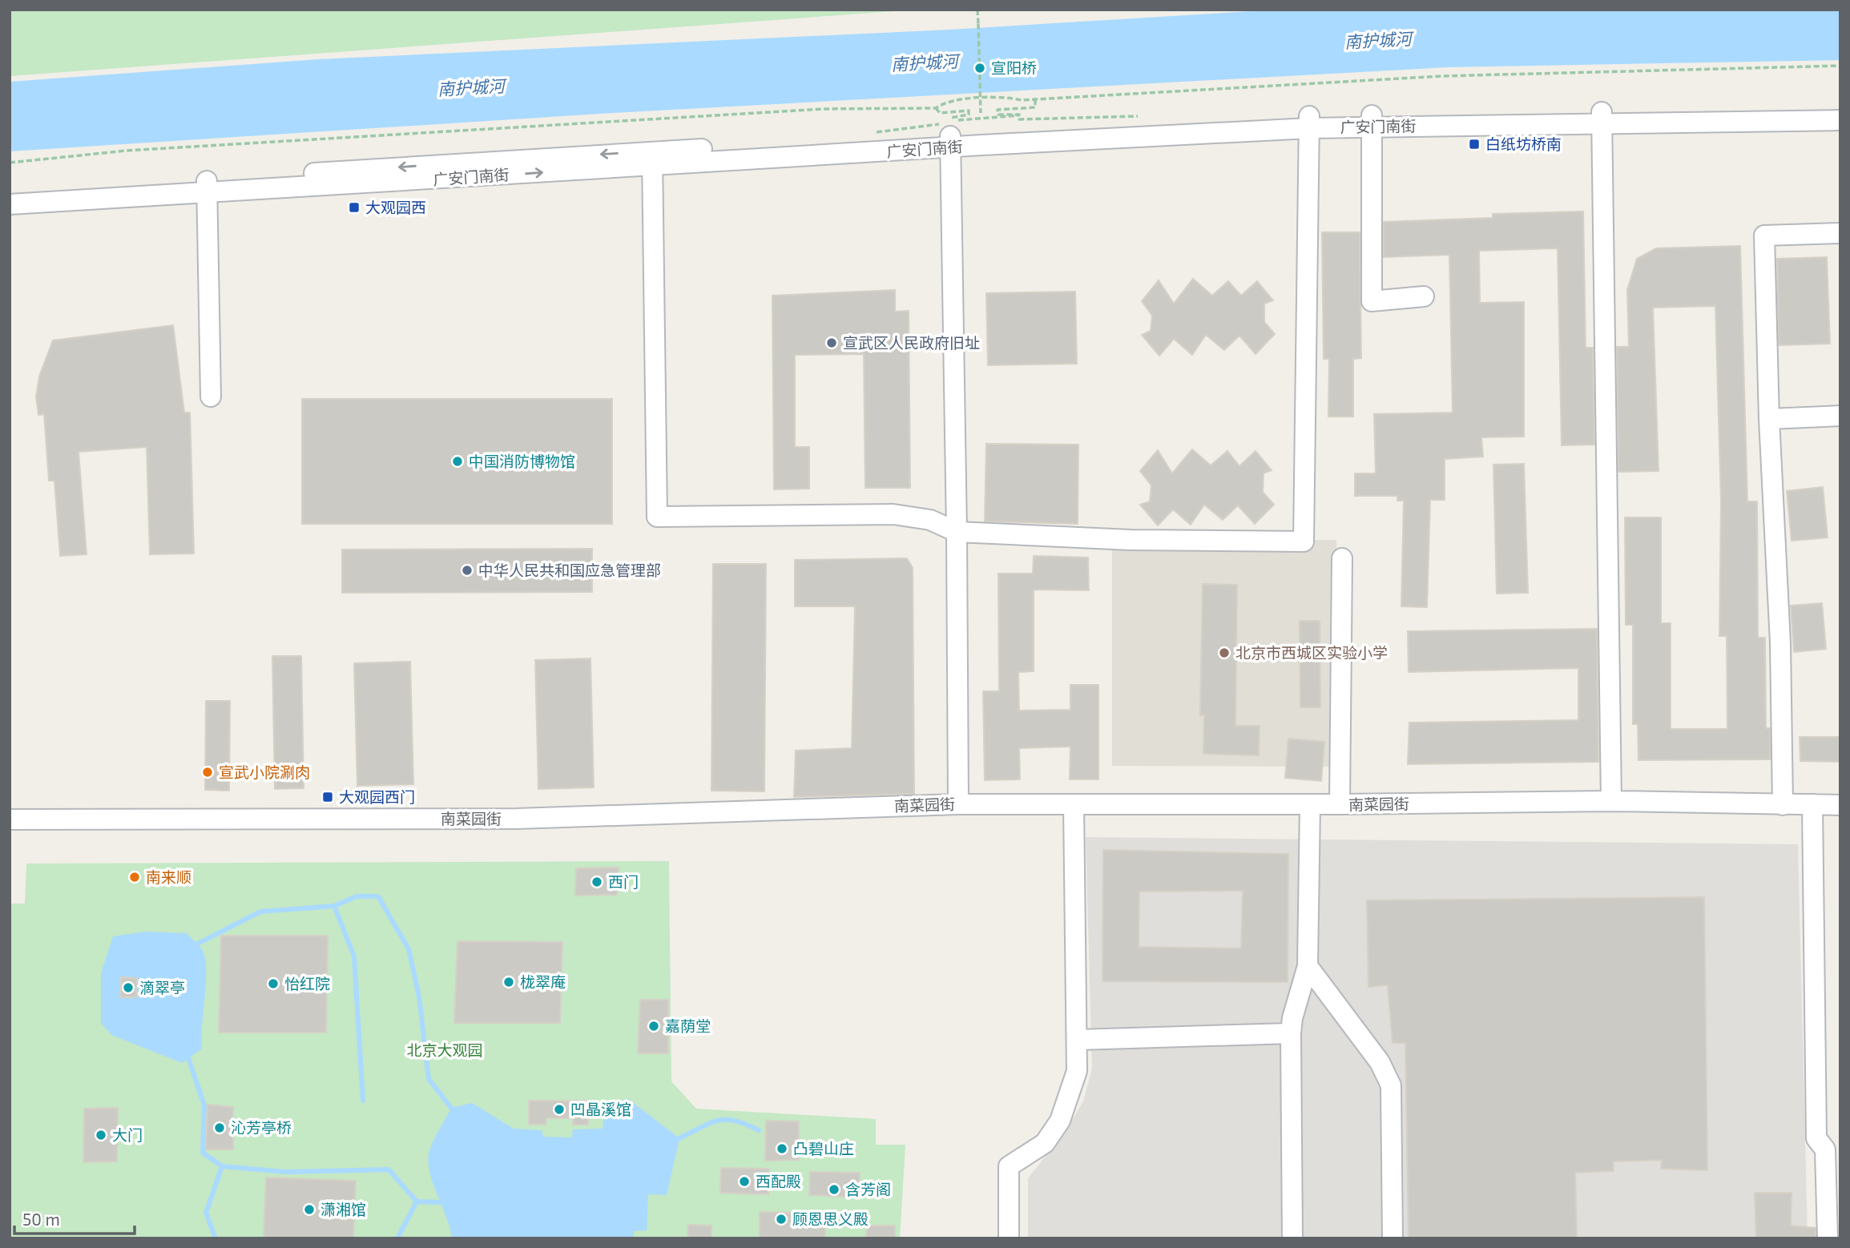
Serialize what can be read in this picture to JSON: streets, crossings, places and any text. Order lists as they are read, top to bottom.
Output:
{
  "streets": {
    "street": ["广安门南街", "南菜园街"]
  },
  "water": ["南护城河"],
  "parks": ["北京大观园"],
  "places": {
    "other": [
      "宣阳桥",
      "宣武区人民政府旧址",
      "中国消防博物馆",
      "中华人民共和国应急管理部",
      "北京市西城区实验小学",
      "宣武小院涮肉",
      "南来顺",
      "西门",
      "栊翠庵",
      "怡红院",
      "滴翠亭",
      "嘉荫堂",
      "凹晶溪馆",
      "沁芳亭桥",
      "大门",
      "凸碧山庄",
      "西配殿",
      "含芳阁",
      "潇湘馆",
      "顾恩思义殿"
    ],
    "transit": ["白纸坊桥南", "大观园西", "大观园西门"]
  },
  "scale_bar": "50 m"
}
